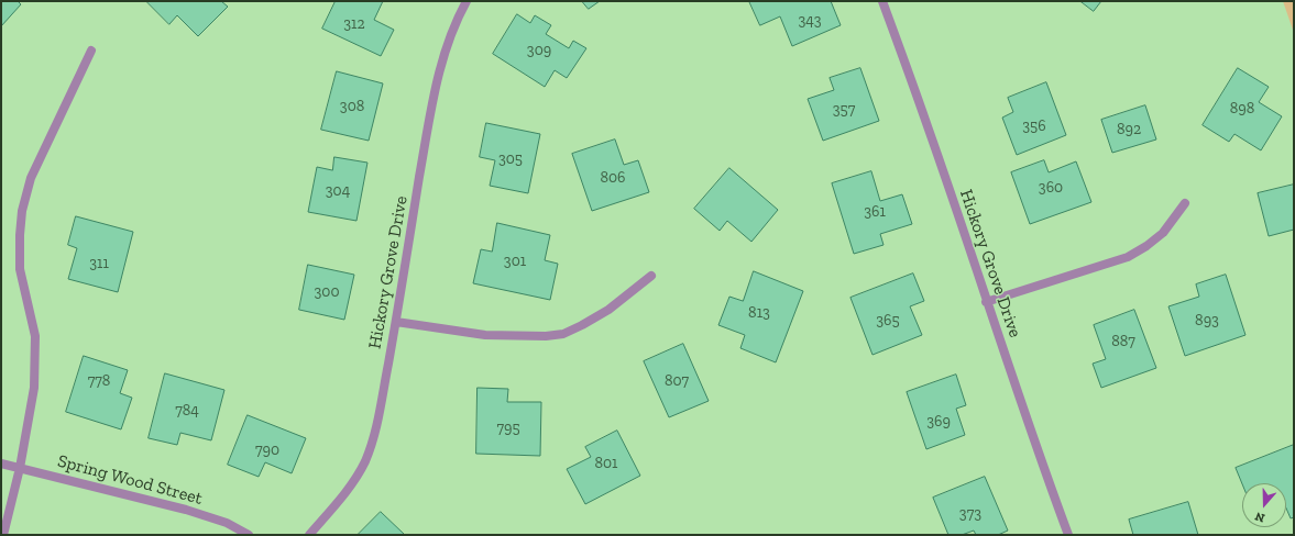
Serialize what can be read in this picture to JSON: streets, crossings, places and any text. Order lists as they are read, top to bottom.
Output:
{
  "streets": {
    "street": ["Hickory Grove Drive", "Spring Wood Street"]
  },
  "house_numbers": [
    "343",
    "312",
    "309",
    "308",
    "898",
    "357",
    "356",
    "892",
    "305",
    "806",
    "360",
    "304",
    "361",
    "301",
    "311",
    "300",
    "813",
    "365",
    "893",
    "887",
    "778",
    "807",
    "784",
    "369",
    "795",
    "790",
    "801",
    "373"
  ],
  "north": "bottom"
}
